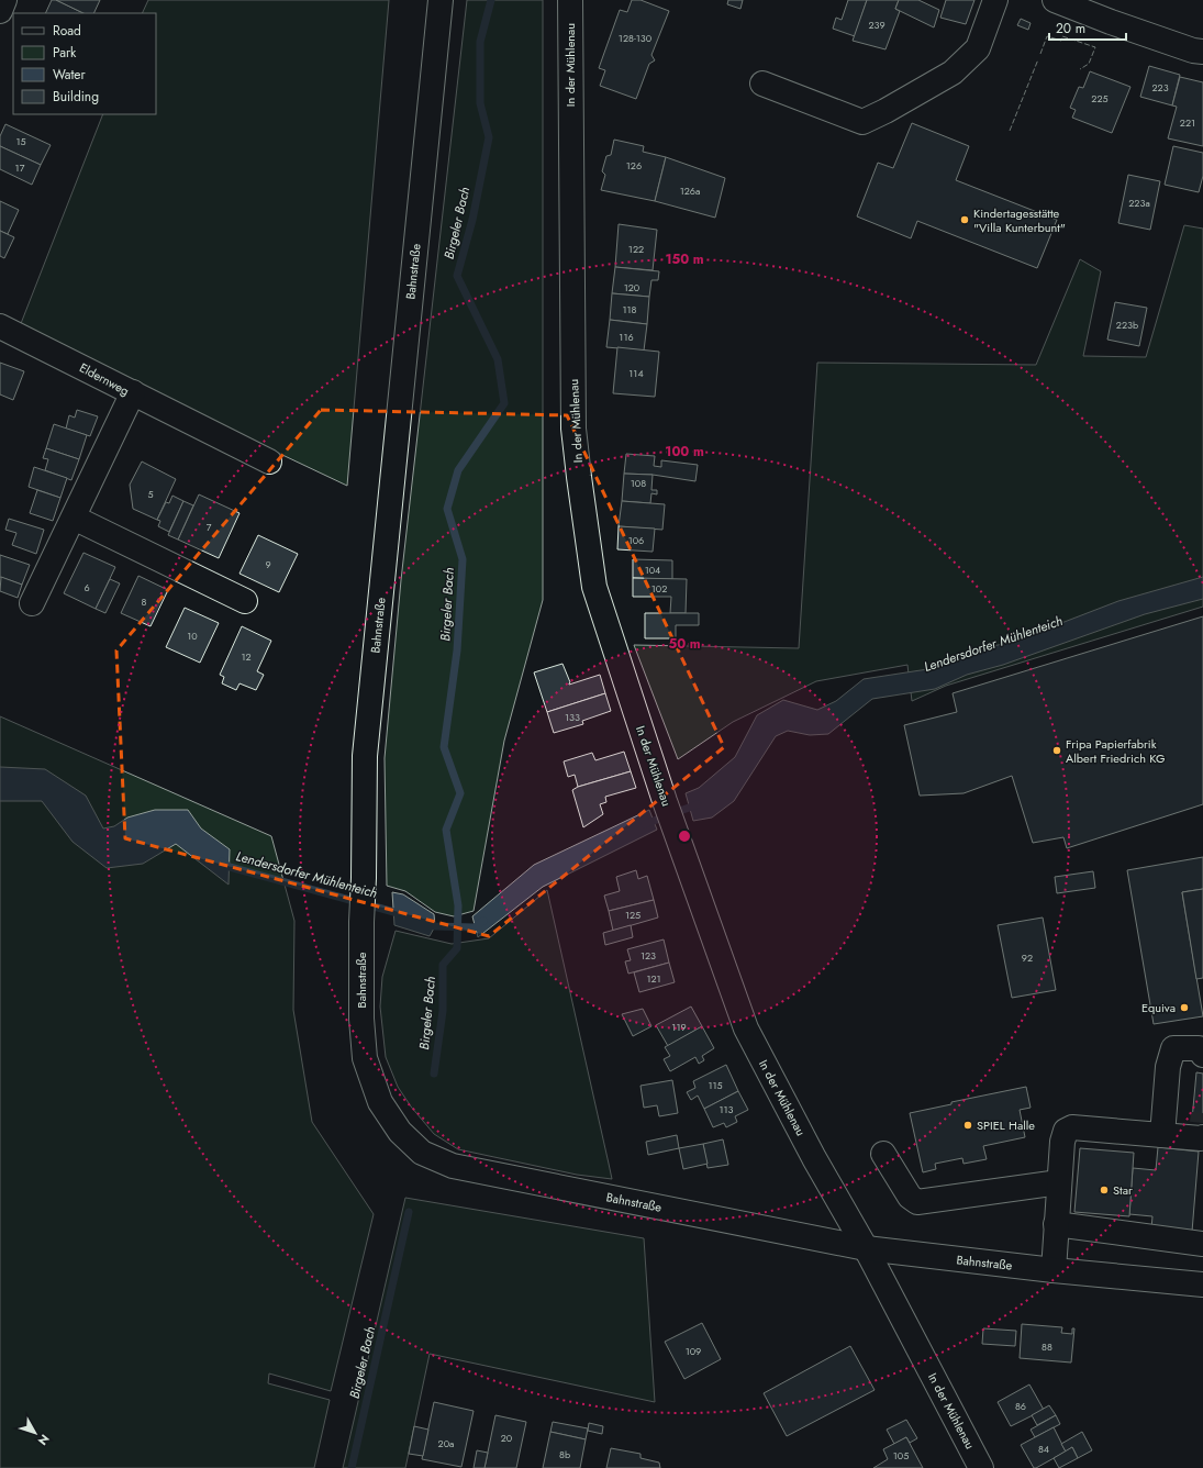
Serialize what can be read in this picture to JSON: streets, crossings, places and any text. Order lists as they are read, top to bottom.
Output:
{
  "streets": {
    "street": ["In der Mühlenau", "Bahnstraße", "Eldernweg"]
  },
  "crossings": [
    ["In der Mühlenau", "Bahnstraße"]
  ],
  "water": ["Birgeler Bach", "Lendersdorfer Mühlenteich"],
  "places": [
    "Kindertagesstätte \"Villa Kunterbunt\"",
    "Fripa Papierfabrik Albert Friedrich KG",
    "Equiva",
    "SPIEL Halle",
    "Star"
  ],
  "house_numbers": [
    "239",
    "128-130",
    "223",
    "225",
    "221",
    "15",
    "126",
    "17",
    "126a",
    "223a",
    "122",
    "120",
    "118",
    "223b",
    "116",
    "114",
    "108",
    "5",
    "7",
    "106",
    "9",
    "104",
    "6",
    "102",
    "8",
    "10",
    "12",
    "133",
    "125",
    "123",
    "92",
    "121",
    "119",
    "115",
    "113",
    "88",
    "109",
    "86",
    "20",
    "20a",
    "84",
    "8b",
    "105"
  ],
  "legend": [
    "Road",
    "Park",
    "Water",
    "Building"
  ],
  "scale_bar": "20 m",
  "north": "bottom right",
  "rings": ["150 m", "100 m", "50 m"]
}
